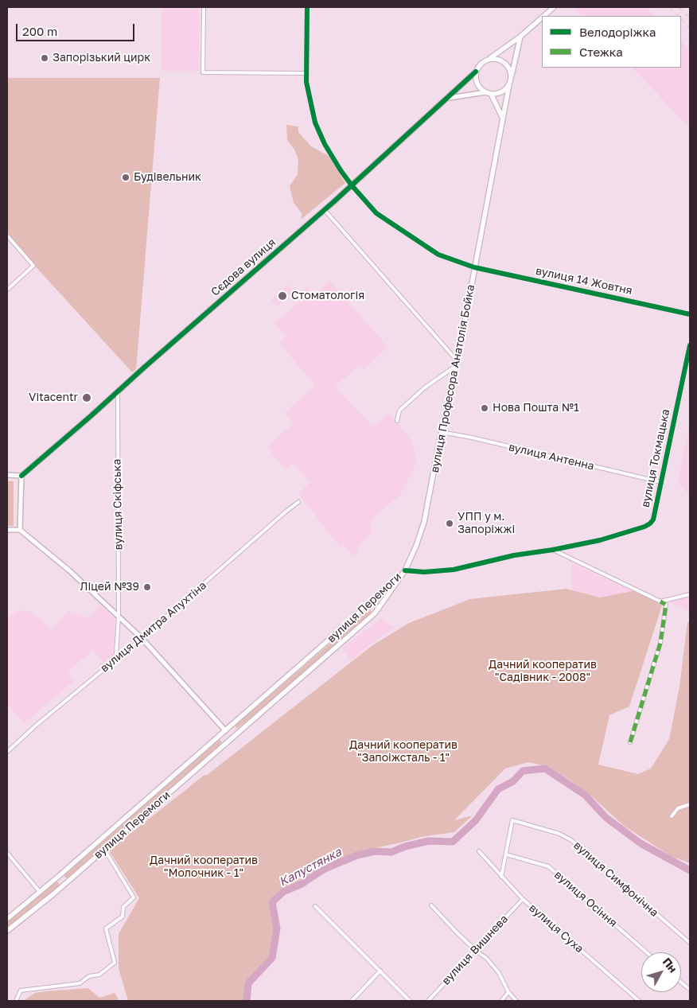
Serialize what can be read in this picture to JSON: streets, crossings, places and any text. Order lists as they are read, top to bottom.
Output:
{
  "streets": {
    "main road": ["вулиця Професора Анатолія Бойка", "вулиця Перемоги"],
    "street": [
      "Сєдова вулиця",
      "вулиця 14 Жовтня",
      "вулиця Антенна",
      "вулиця Токмацька",
      "вулиця Скіфська",
      "вулиця Дмитра Апухтіна",
      "вулиця Симфонічна",
      "вулиця Осіння",
      "вулиця Суха",
      "вулиця Вишнева"
    ]
  },
  "crossings": [
    ["Сєдова вулиця", "вулиця 14 Жовтня"],
    ["Сєдова вулиця", "вулиця Професора Анатолія Бойка"],
    ["Сєдова вулиця", "вулиця Скіфська"],
    ["вулиця 14 Жовтня", "вулиця Професора Анатолія Бойка"],
    ["вулиця Професора Анатолія Бойка", "вулиця Антенна"],
    ["вулиця Професора Анатолія Бойка", "вулиця Перемоги"],
    ["вулиця Антенна", "вулиця Токмацька"],
    ["вулиця Скіфська", "вулиця Дмитра Апухтіна"],
    ["вулиця Симфонічна", "вулиця Осіння"],
    ["вулиця Суха", "вулиця Вишнева"]
  ],
  "water": ["Капустянка"],
  "parks": ["Дачний кооператив \"Садівник - 2008\"", "Дачний кооператив \"Запоіжсталь - 1\"", "Дачний кооператив \"Молочник - 1\""],
  "places": [
    "Запорізький цирк",
    "Будівельник",
    "Стоматологія",
    "Vitacentr",
    "Нова Пошта №1",
    "УПП у м. Запоріжжі",
    "Ліцей №39"
  ],
  "legend": ["Велодоріжка", "Стежка"],
  "scale_bar": "200 m",
  "north": "top right"
}
